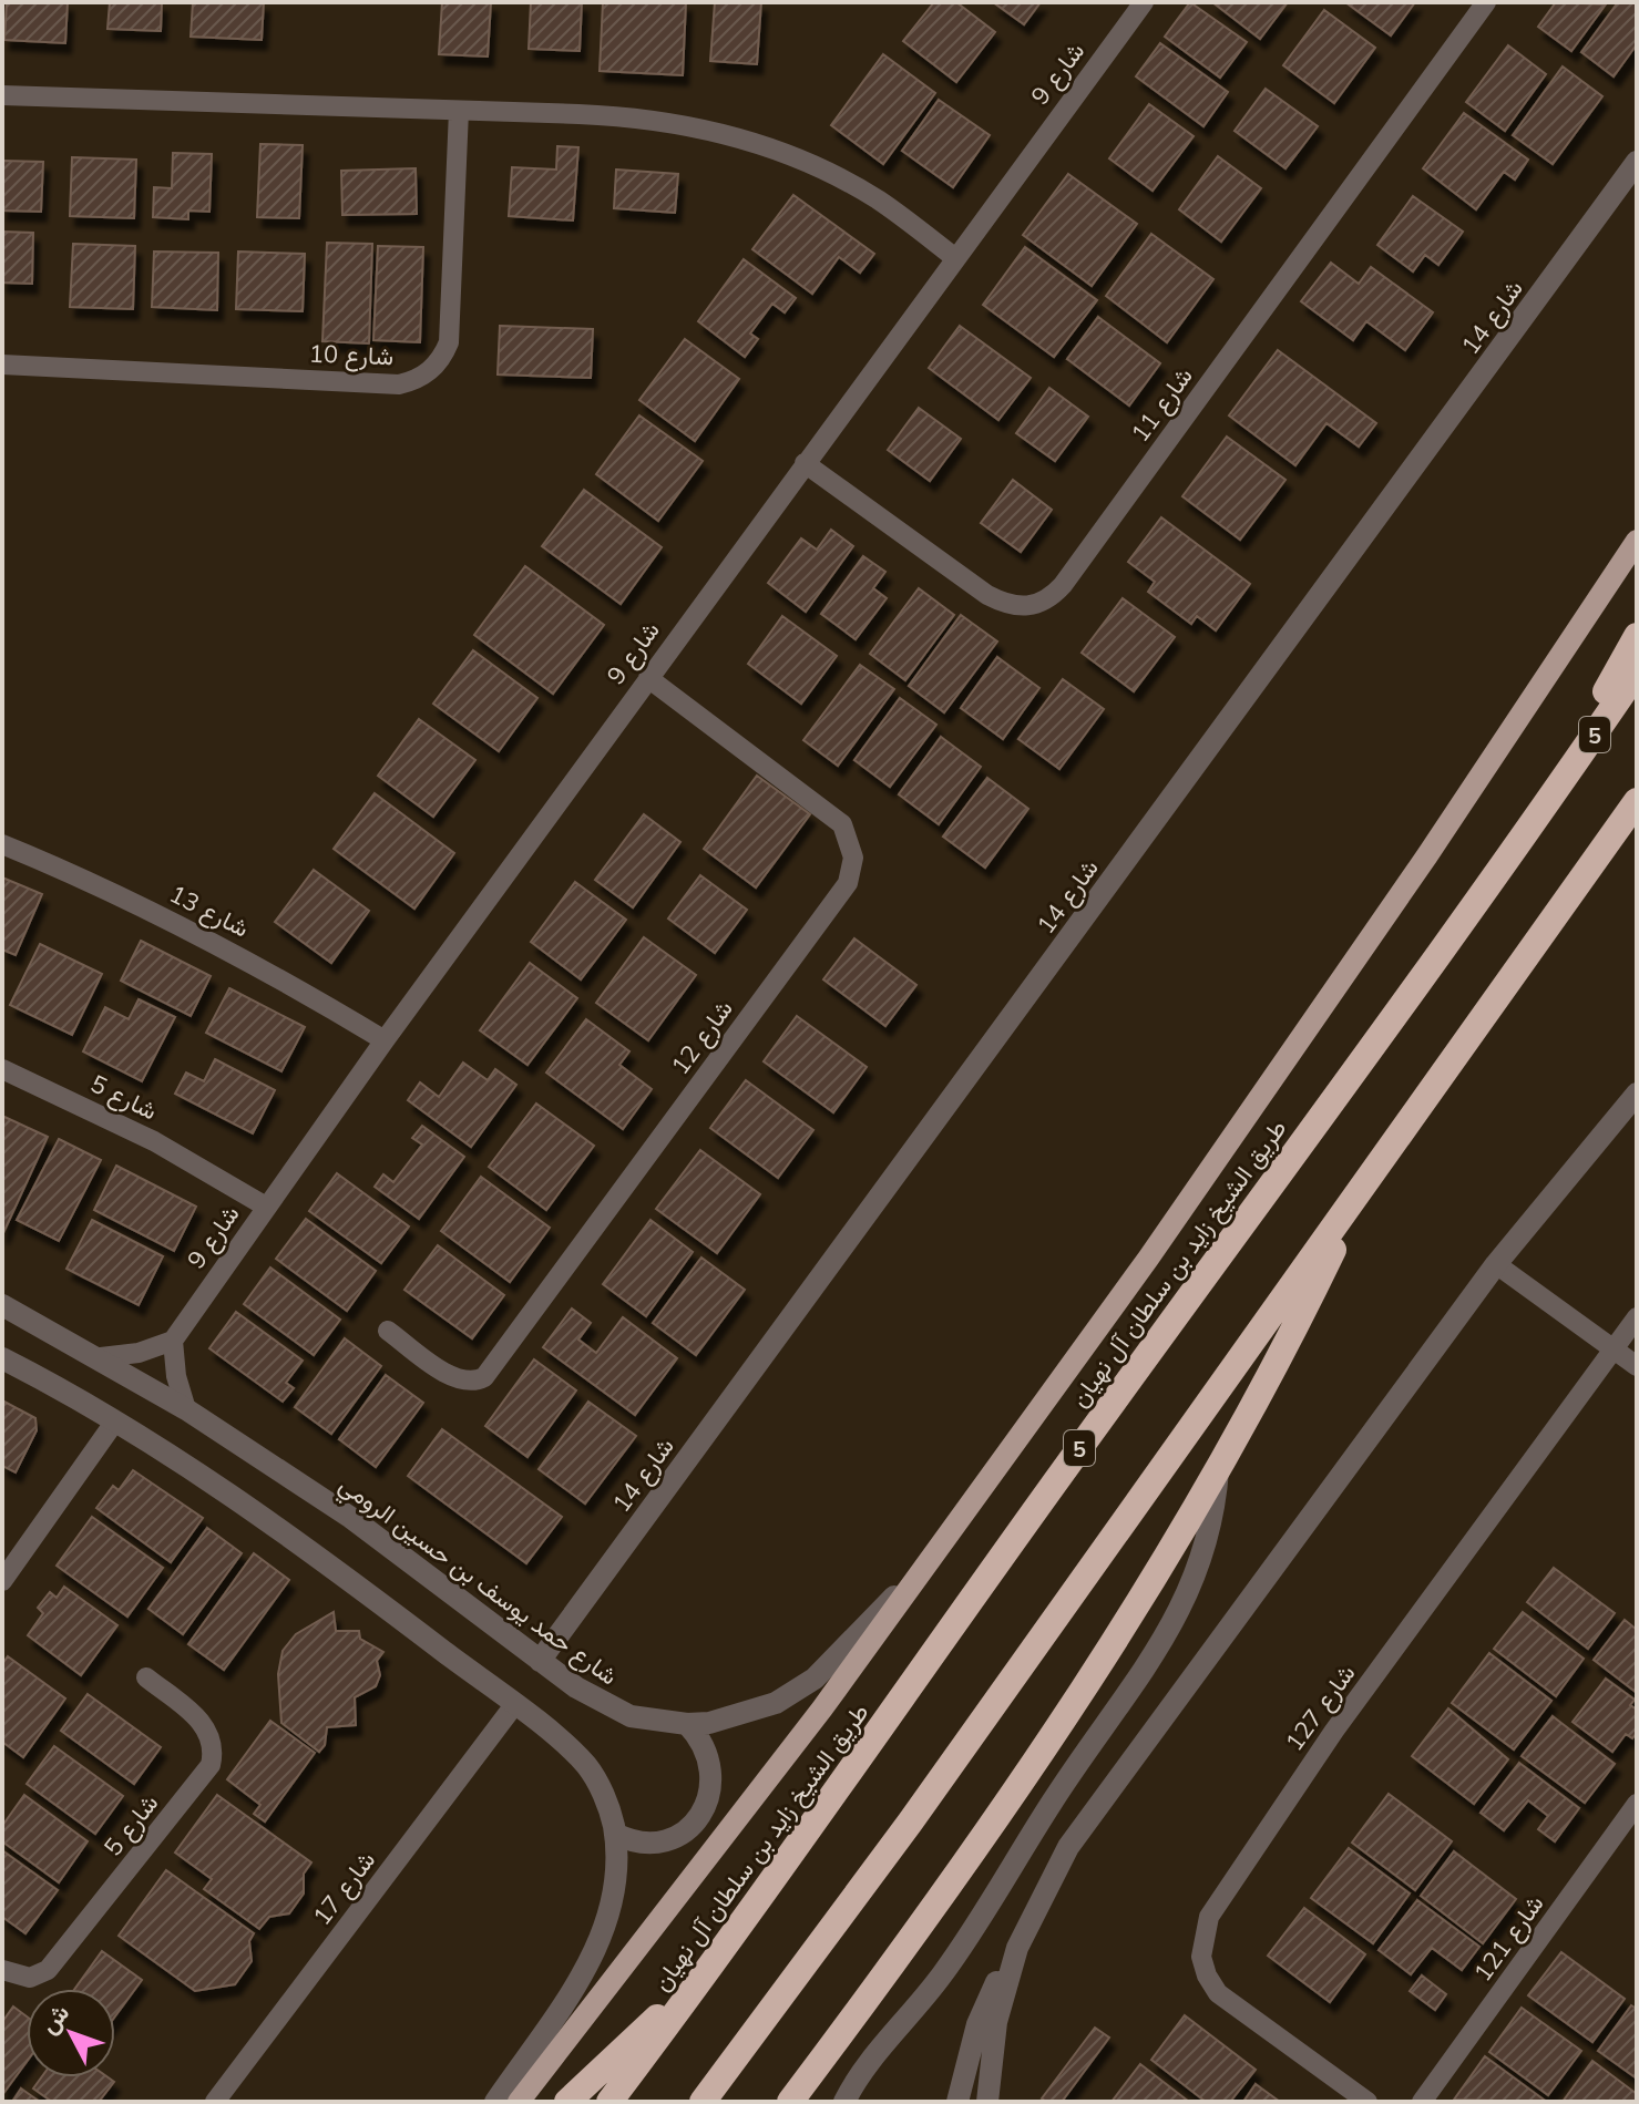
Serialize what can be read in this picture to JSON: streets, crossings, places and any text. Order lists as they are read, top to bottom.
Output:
{
  "streets": {
    "highway": ["5", "طريق الشيخ زايد بن سلطان آل نهيان"],
    "street": [
      "شارع 9",
      "شارع 14",
      "شارع 10",
      "شارع 11",
      "شارع 13",
      "شارع 12",
      "شارع 5",
      "شارع حمد يوسف بن حسين الرومي",
      "شارع 127",
      "شارع 17",
      "شارع 121"
    ]
  },
  "crossings": [
    ["شارع 9", "شارع 11"],
    ["شارع 9", "شارع 13"],
    ["شارع 9", "شارع 12"],
    ["شارع 9", "شارع 5"],
    ["شارع 14", "شارع حمد يوسف بن حسين الرومي"]
  ],
  "north": "top left"
}
